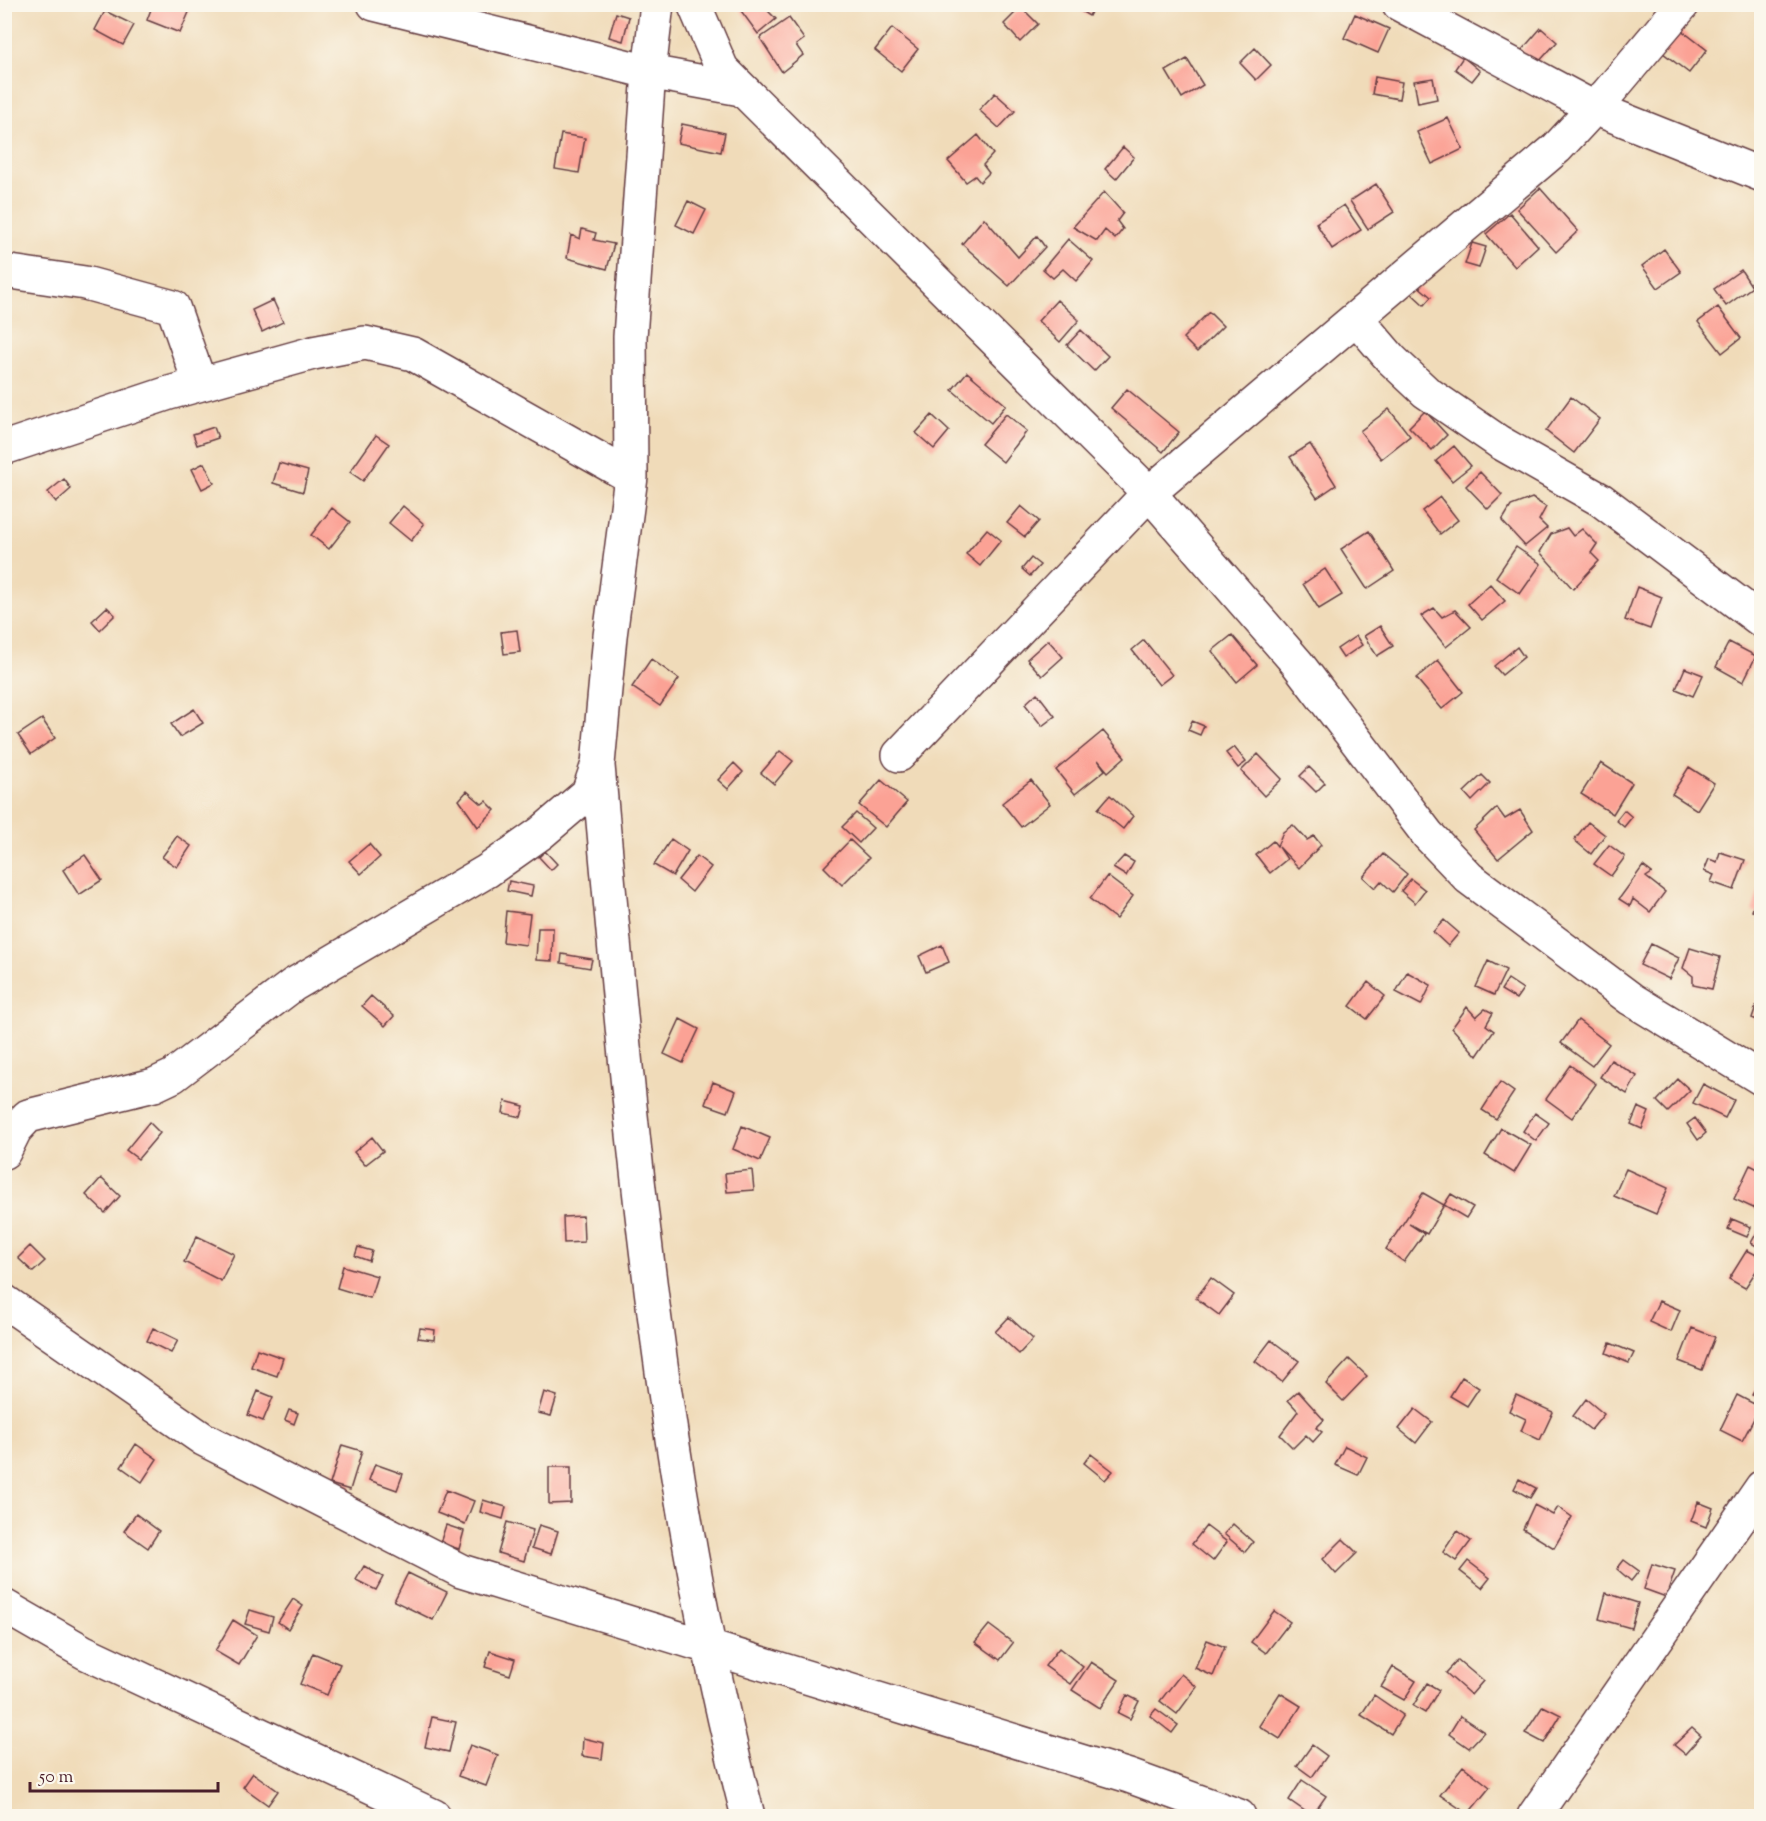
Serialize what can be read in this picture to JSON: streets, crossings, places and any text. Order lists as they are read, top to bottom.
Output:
{
  "scale_bar": "50 m"
}
